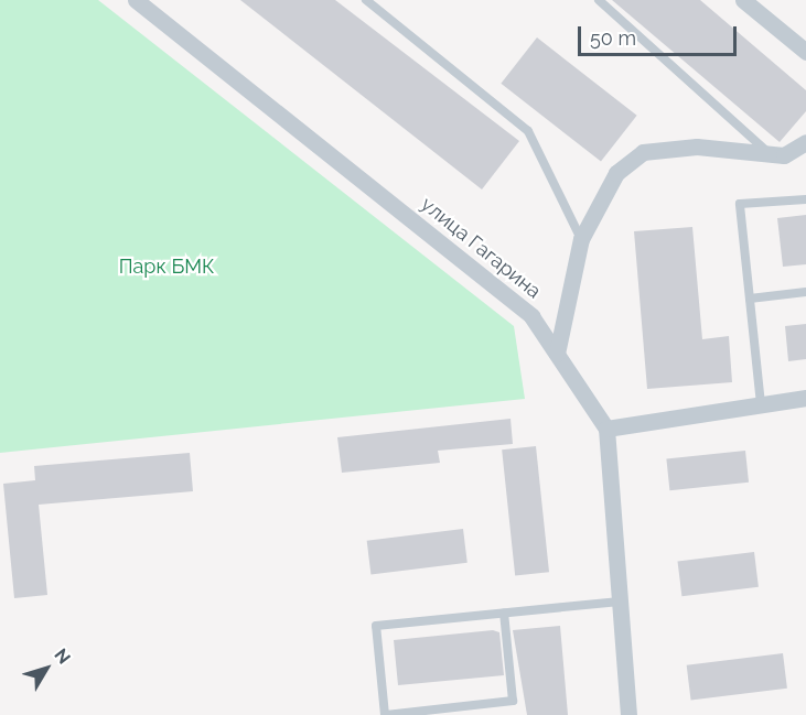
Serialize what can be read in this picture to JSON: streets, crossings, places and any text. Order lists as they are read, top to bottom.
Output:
{
  "streets": {
    "street": ["улица Гагарина"]
  },
  "parks": ["Парк БМК"],
  "scale_bar": "50 m",
  "north": "top right"
}
